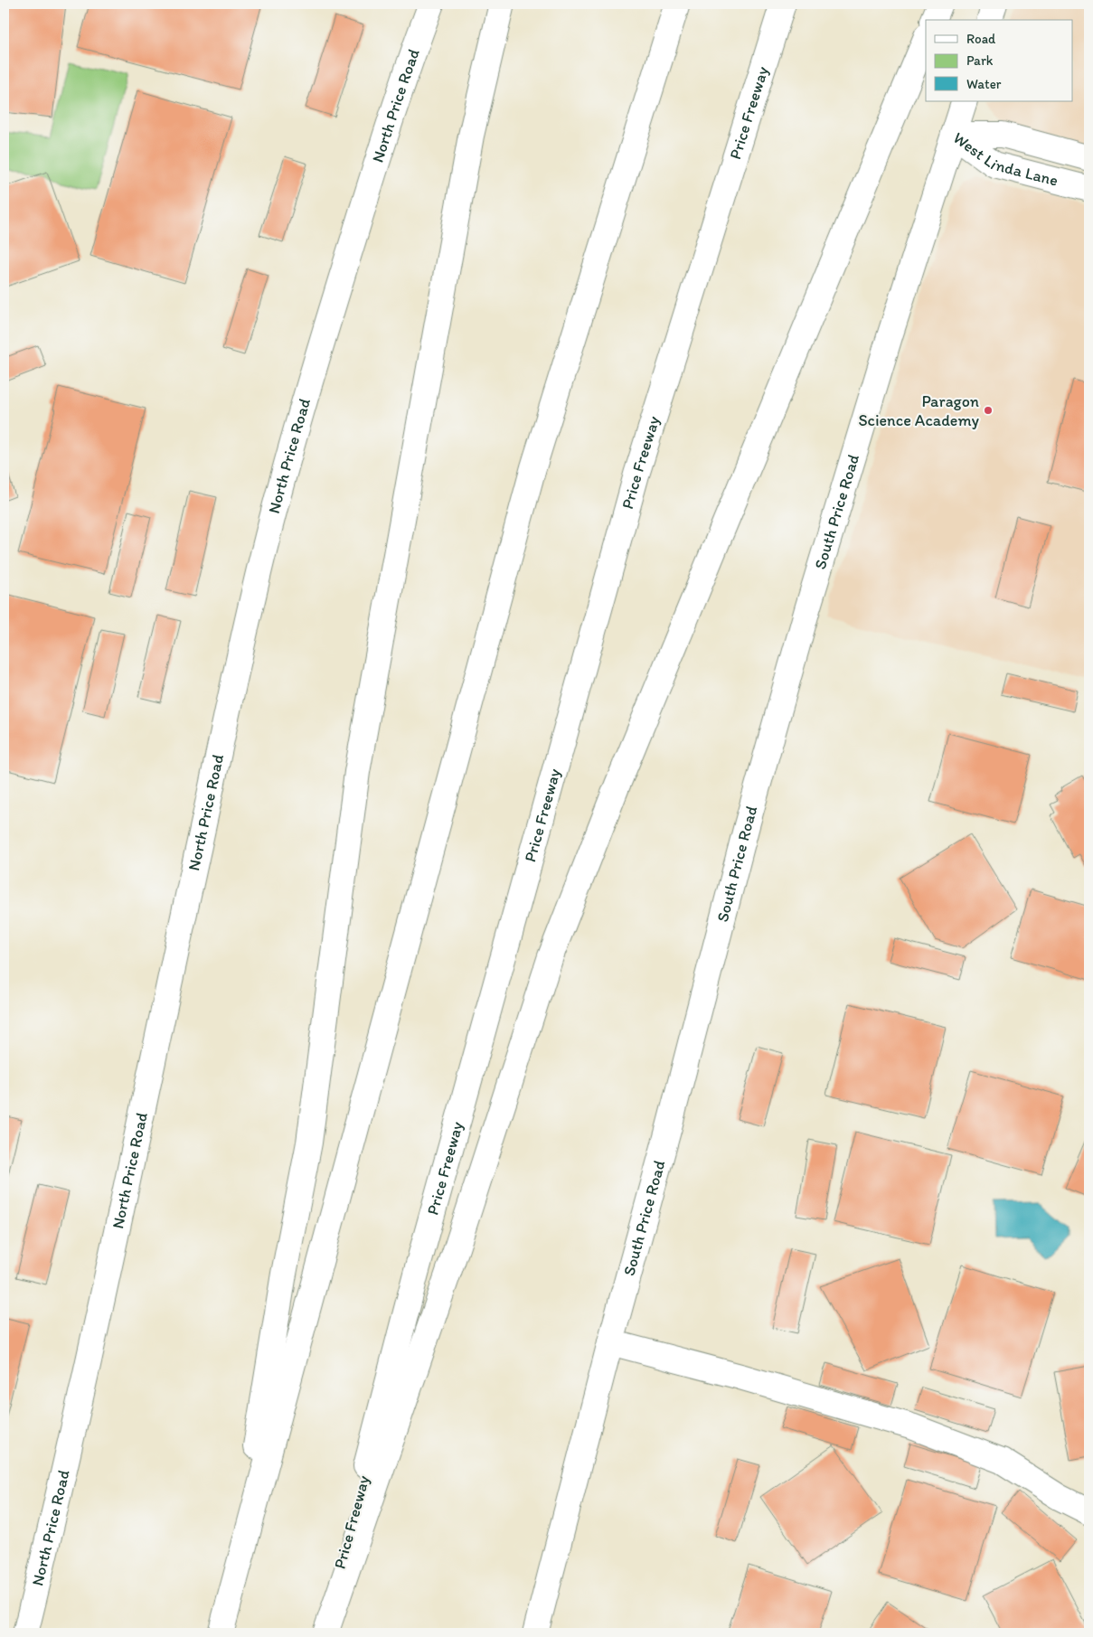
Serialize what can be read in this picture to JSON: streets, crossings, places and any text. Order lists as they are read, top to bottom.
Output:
{
  "streets": {
    "main road": [
      "North Price Road",
      "Price Freeway",
      "West Linda Lane",
      "South Price Road"
    ]
  },
  "crossings": [
    ["West Linda Lane", "South Price Road"]
  ],
  "places": ["Paragon Science Academy"],
  "legend": ["Road", "Park", "Water"]
}
